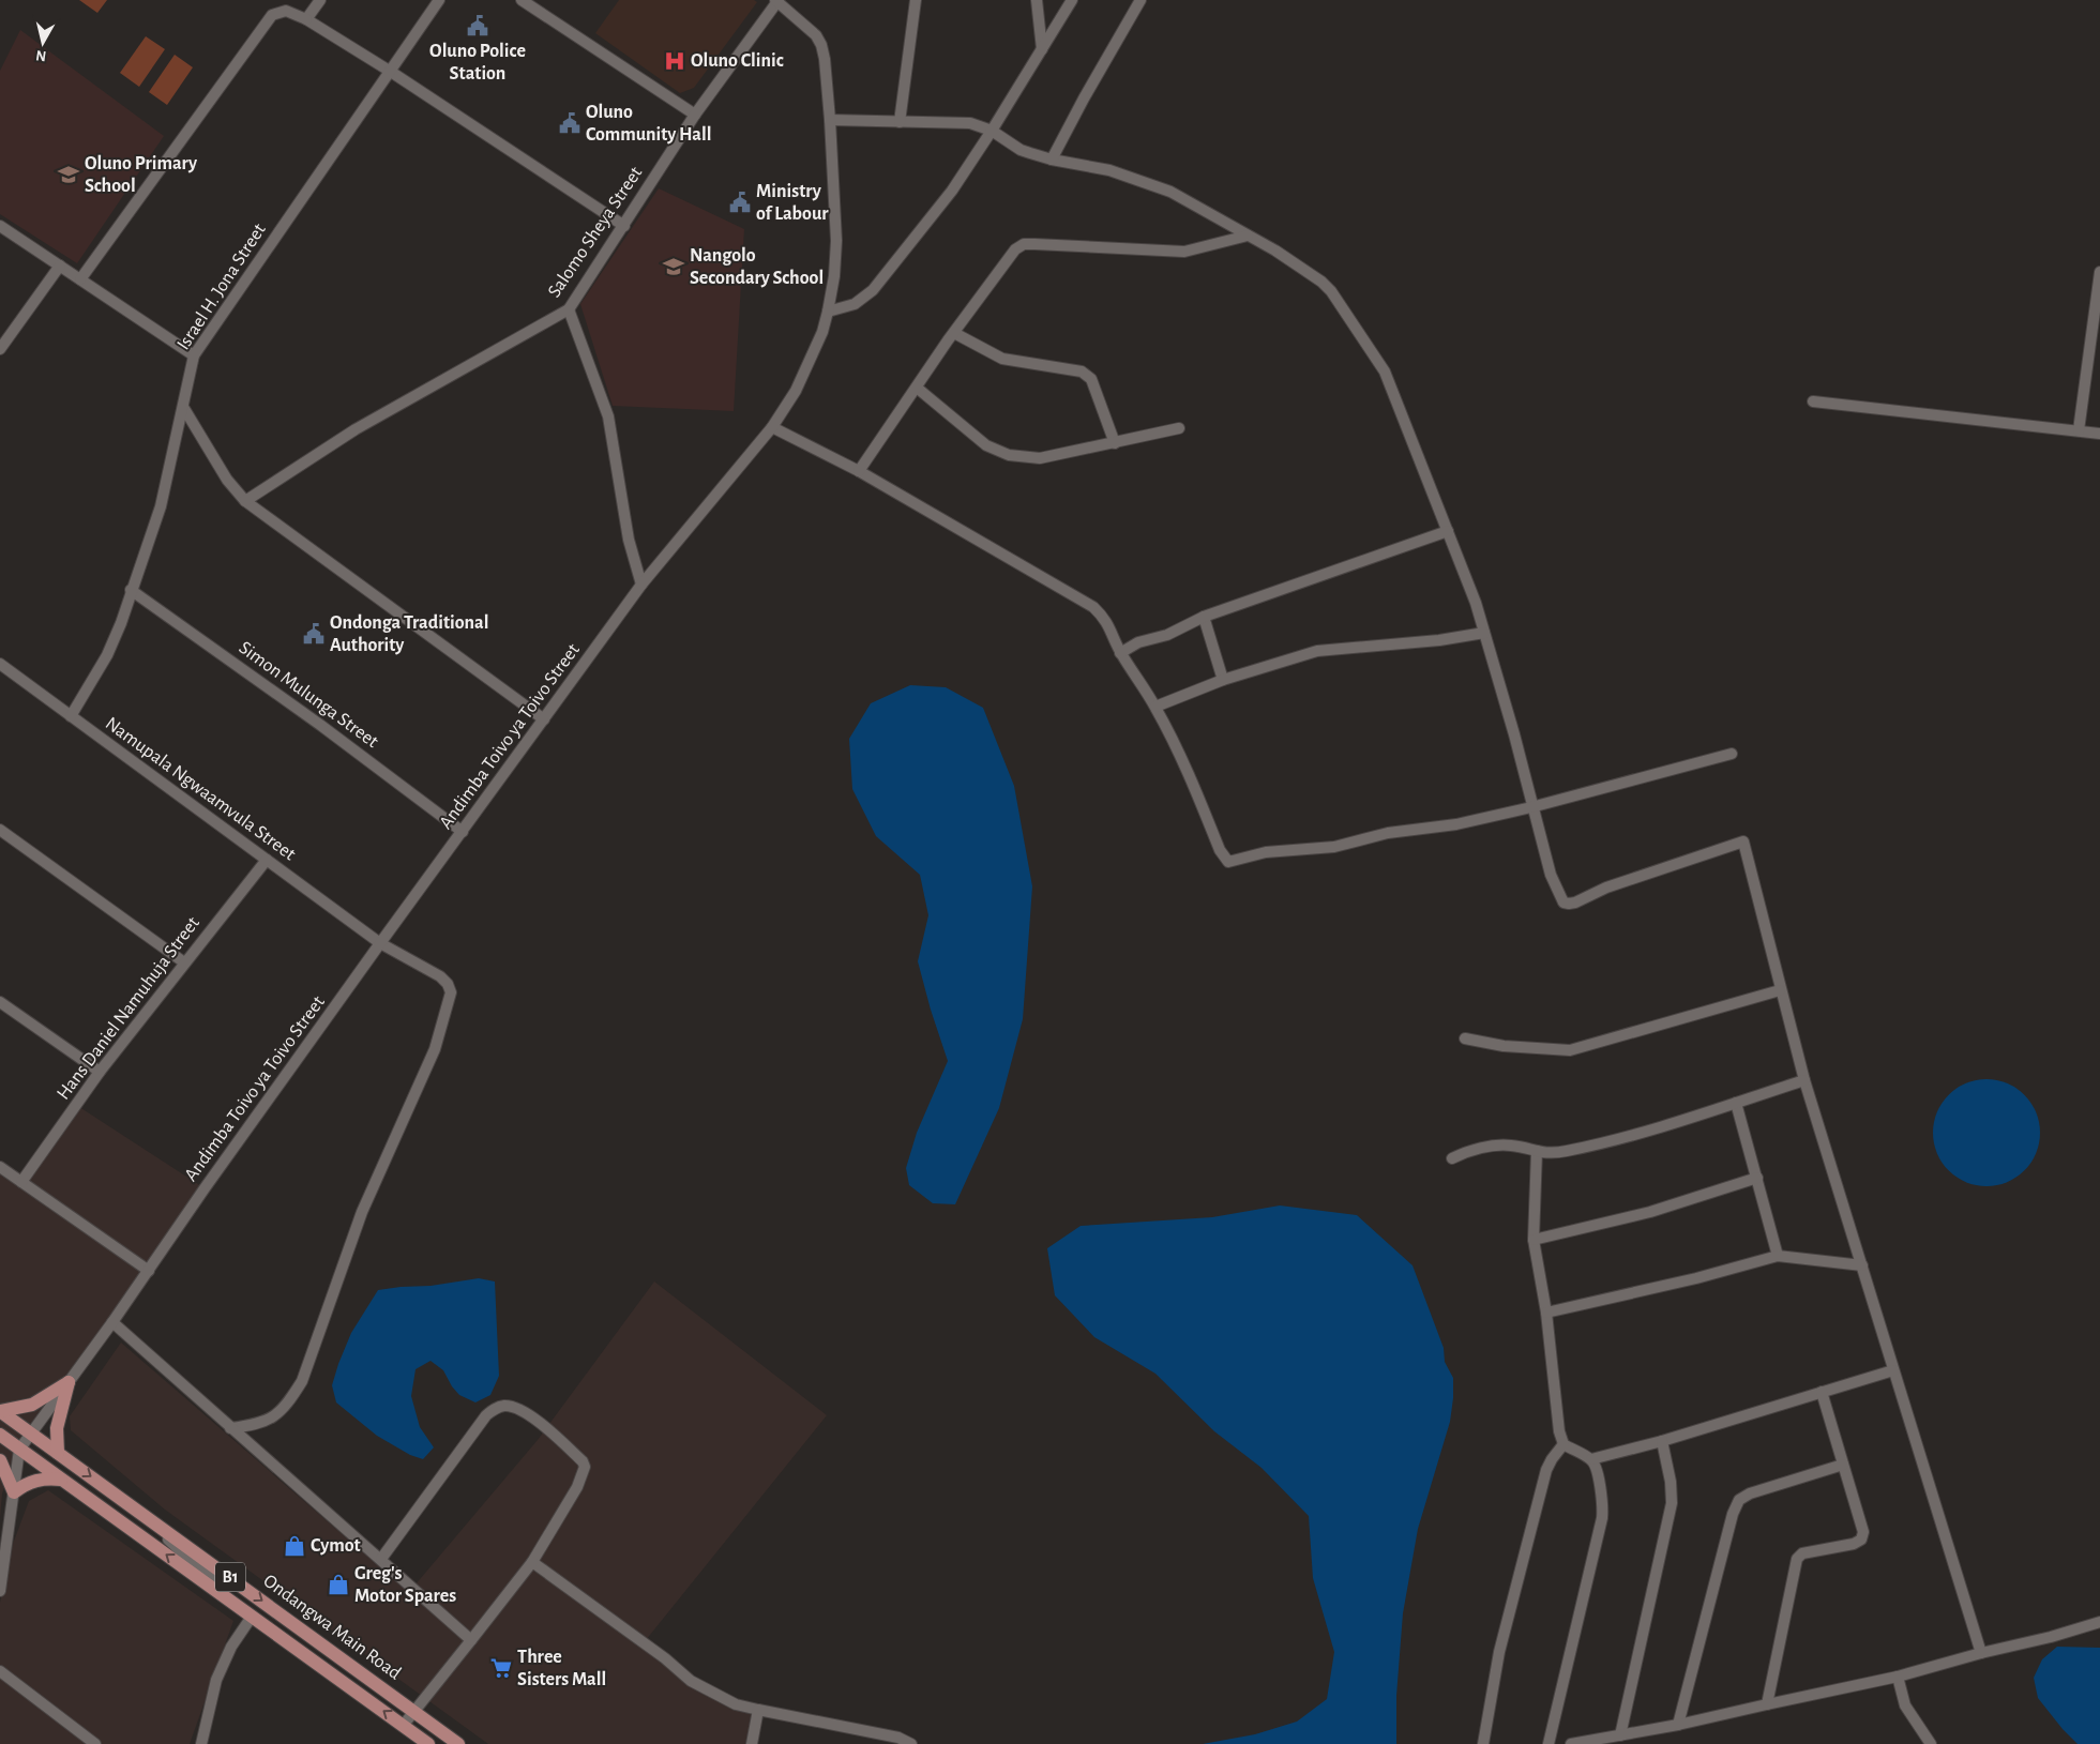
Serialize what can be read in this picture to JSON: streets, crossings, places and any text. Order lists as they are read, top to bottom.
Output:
{
  "streets": {
    "main road": ["B1", "Ondangwa Main Road"],
    "street": [
      "Salomo Sheya Street",
      "Israel H. Jona Street",
      "Simon Mulunga Street",
      "Andimba Toivo ya Toivo Street",
      "Namupala Ngwaamvula Street",
      "Hans Daniel Namuhuja Street"
    ]
  },
  "crossings": [
    ["Salomo Sheya Street", "Andimba Toivo ya Toivo Street"],
    ["Israel H. Jona Street", "Simon Mulunga Street"],
    ["Israel H. Jona Street", "Namupala Ngwaamvula Street"],
    ["Simon Mulunga Street", "Andimba Toivo ya Toivo Street"],
    ["Andimba Toivo ya Toivo Street", "Namupala Ngwaamvula Street"],
    ["Andimba Toivo ya Toivo Street", "Ondangwa Main Road"],
    ["Namupala Ngwaamvula Street", "Hans Daniel Namuhuja Street"]
  ],
  "places": {
    "public building": [
      "Oluno Police Station",
      "Oluno Community Hall",
      "Ministry of Labour",
      "Ondonga Traditional Authority"
    ],
    "hospital": ["Oluno Clinic"],
    "school or university": ["Oluno Primary School", "Nangolo Secondary School"],
    "shop": ["Cymot", "Greg's Motor Spares"],
    "supermarket": ["Three Sisters Mall"]
  },
  "north": "bottom"
}
